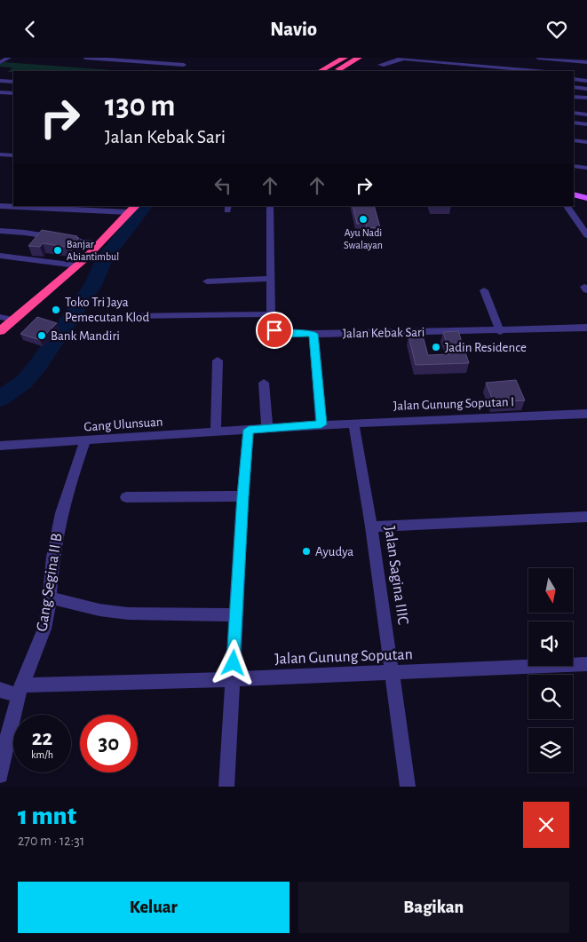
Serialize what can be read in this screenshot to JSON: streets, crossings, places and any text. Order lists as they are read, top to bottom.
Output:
{
  "streets": {
    "street": [
      "Jalan Kebak Sari",
      "Jalan Gunung Soputan I",
      "Gang Ulunsuan",
      "Jalan Sagina IIIC",
      "Gang Segina II B",
      "Jalan Gunung Soputan"
    ]
  },
  "crossings": [
    ["Jalan Gunung Soputan I", "Jalan Sagina IIIC"],
    ["Gang Ulunsuan", "Gang Segina II B"],
    ["Jalan Sagina IIIC", "Jalan Gunung Soputan"],
    ["Gang Segina II B", "Jalan Gunung Soputan"]
  ],
  "places": [
    "Ayu Nadi Swalayan",
    "Banjar Abiantimbul",
    "Toko Tri Jaya Pemecutan Klod",
    "Bank Mandiri",
    "Jadin Residence",
    "Ayudya"
  ],
  "north": "bottom",
  "page": {
    "header": "Navio",
    "turn": ["130 m", "Jalan Kebak Sari"],
    "speed": "22 km/h",
    "limit": "30",
    "heading": ["1 mnt", "270 m · 12:31"],
    "buttons": ["Keluar", "Bagikan"]
  }
}
